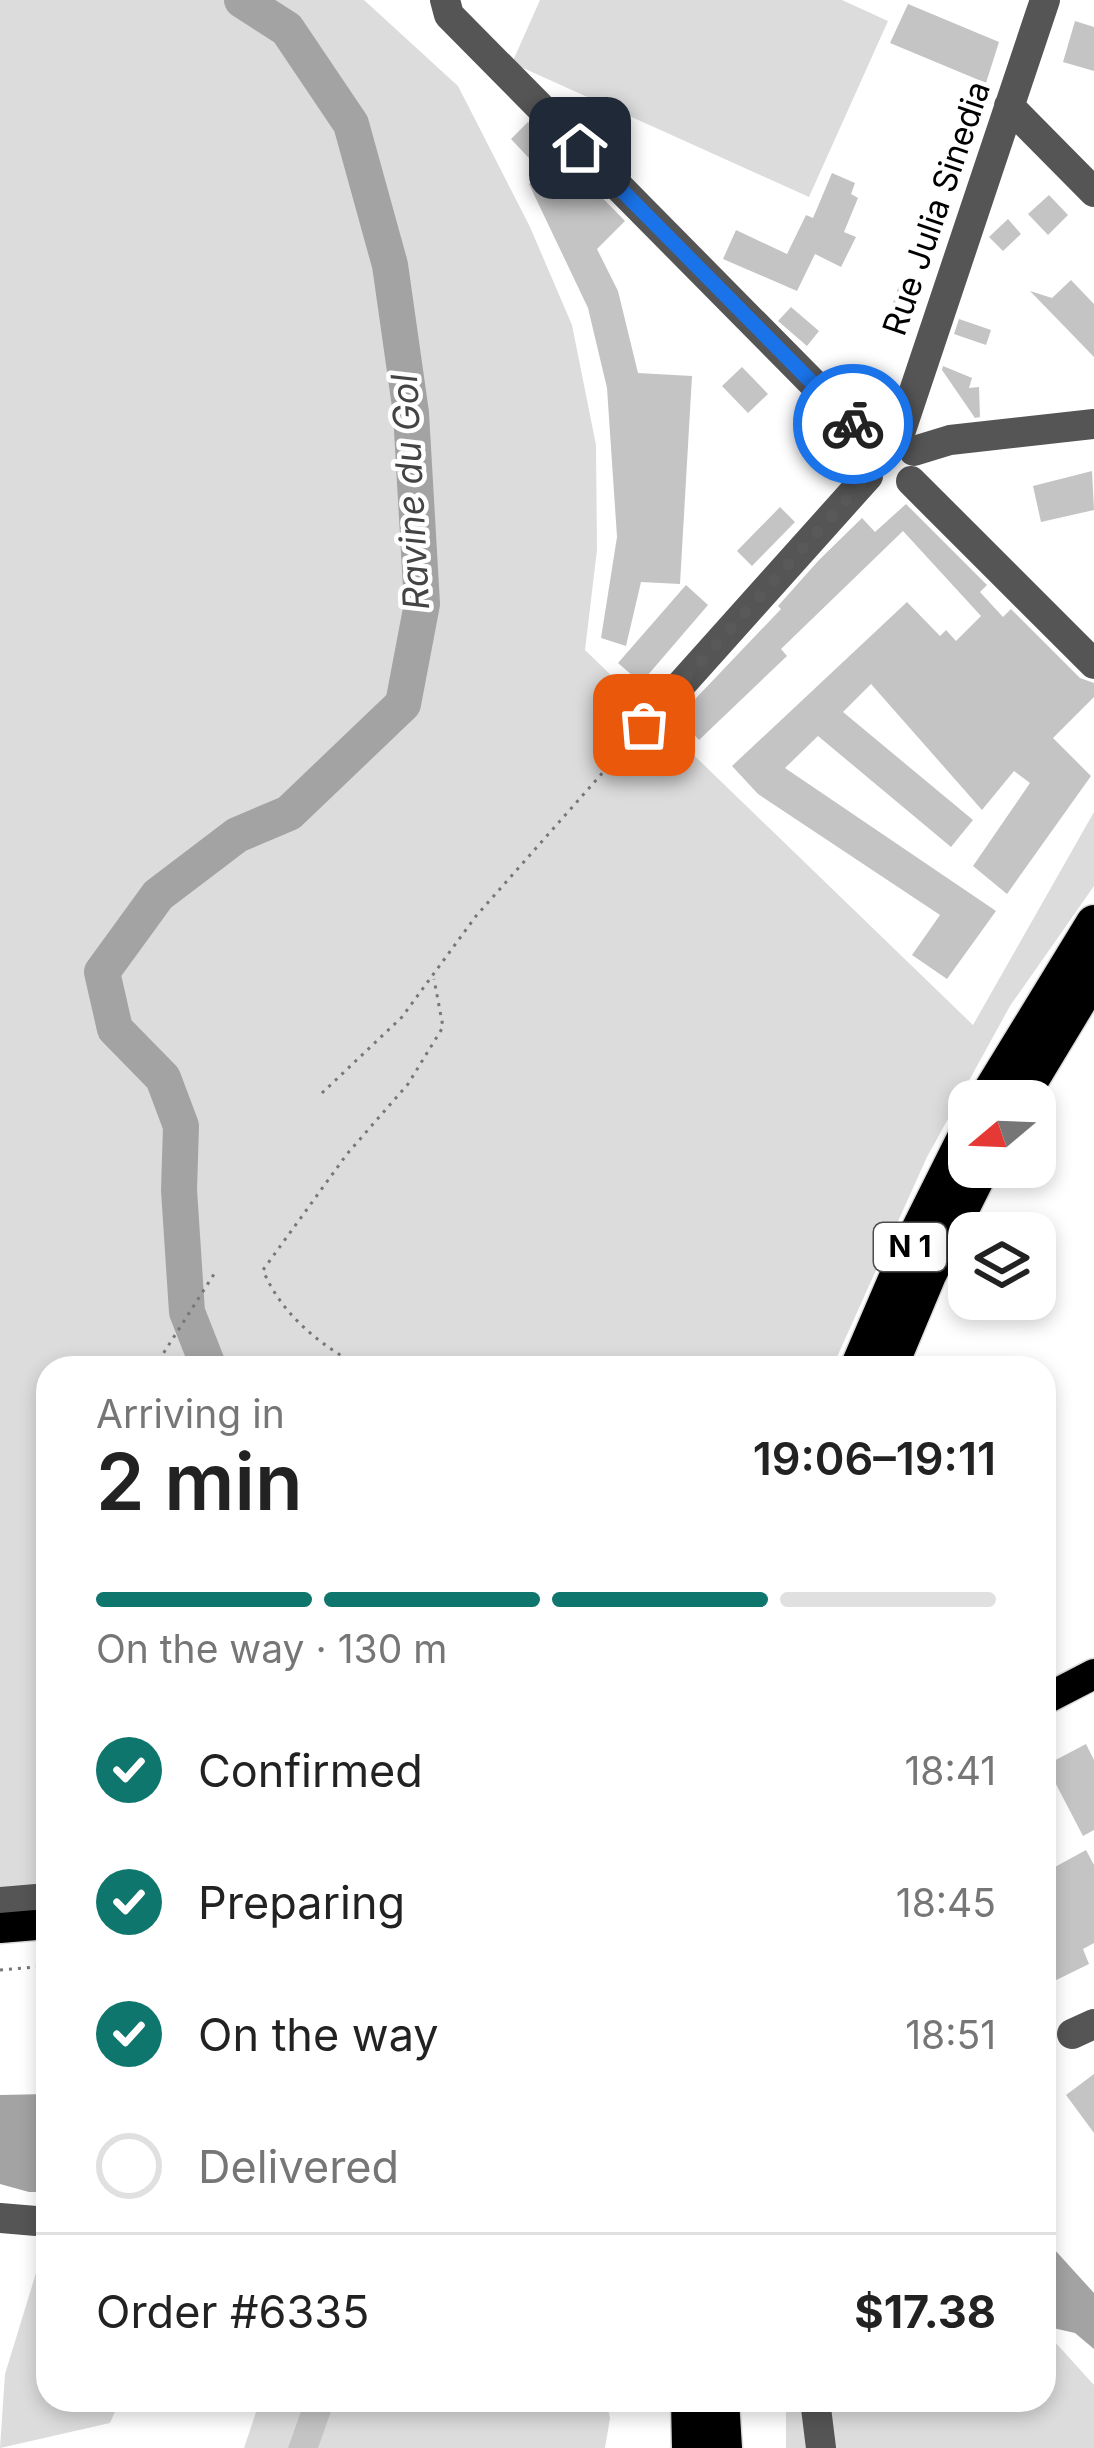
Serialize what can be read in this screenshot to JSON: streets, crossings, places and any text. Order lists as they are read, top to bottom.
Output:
{
  "streets": {
    "highway": ["N 1"],
    "street": ["Rue Julia Sinedia"]
  },
  "water": ["Ravine du Gol"],
  "north": "left",
  "page": {
    "heading": ["2 min", "Arriving in", "19:06–19:11"],
    "panel": ["Order #6335", "$17.38"],
    "bar": "On the way · 130 m",
    "list": [
      ["Confirmed", "18:41"],
      ["Preparing", "18:45"],
      ["On the way", "18:51"],
      "Delivered"
    ]
  }
}
